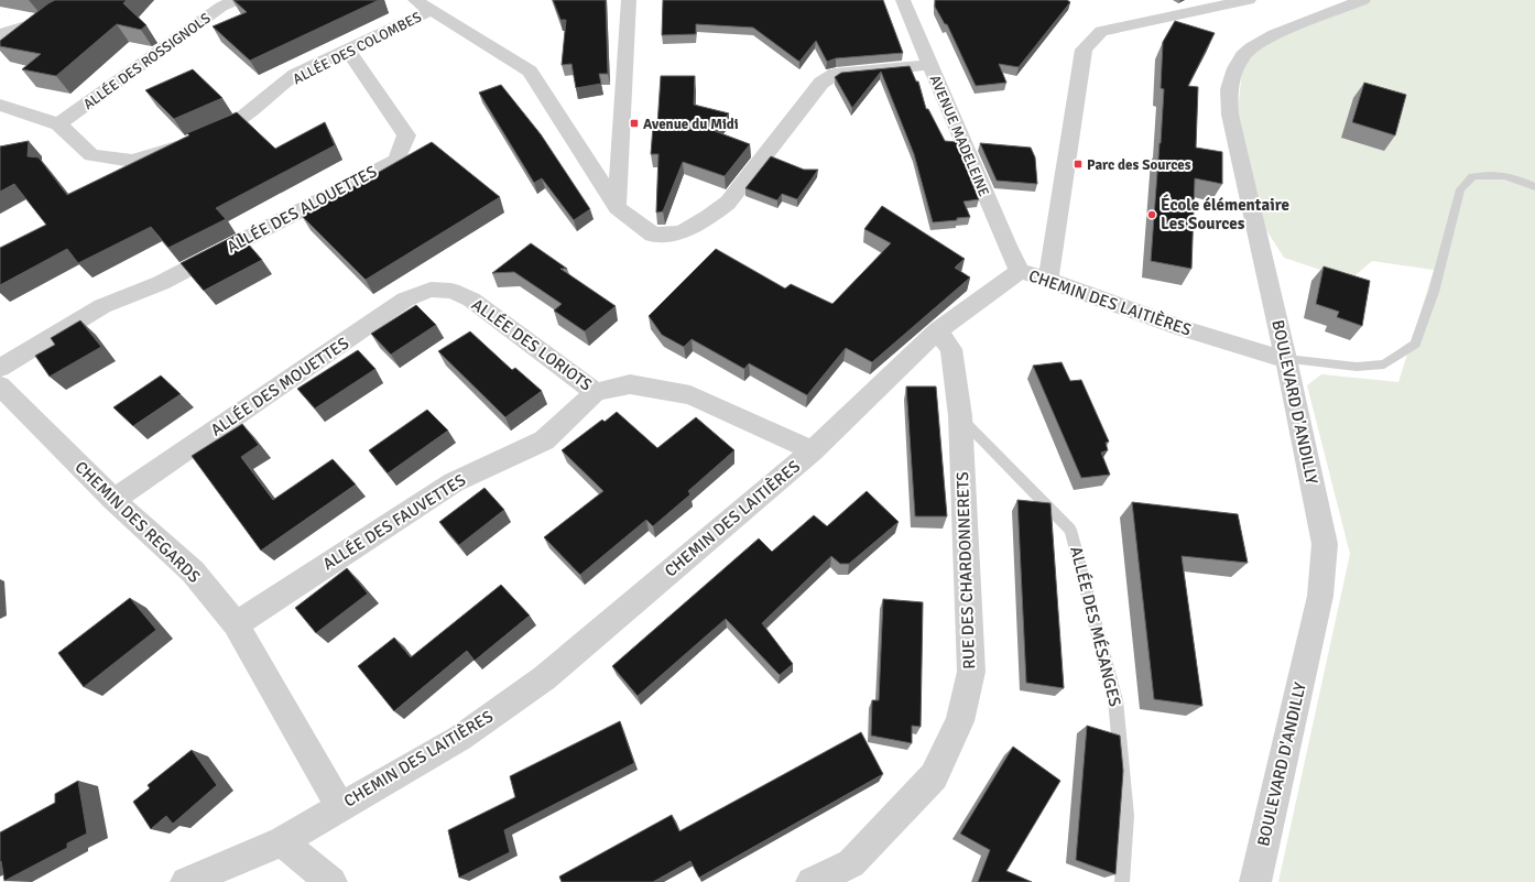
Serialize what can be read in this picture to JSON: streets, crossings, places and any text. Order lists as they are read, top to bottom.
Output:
{
  "streets": {
    "street": [
      "ALLÉE DES COLOMBES",
      "ALLÉE DES ROSSIGNOLS",
      "AVENUE MADELEINE",
      "ALLÉE DES ALOUETTES",
      "CHEMIN DES LAITIÈRES",
      "ALLÉE DES LORIOTS",
      "ALLÉE DES MOUETTES",
      "BOULEVARD D'ANDILLY",
      "CHEMIN DES REGARDS",
      "ALLÉE DES FAUVETTES",
      "RUE DES CHARDONNERETS"
    ],
    "lane": ["ALLÉE DES MÉSANGES"]
  },
  "crossings": [
    ["ALLÉE DES COLOMBES", "ALLÉE DES ROSSIGNOLS"],
    ["ALLÉE DES COLOMBES", "ALLÉE DES ALOUETTES"],
    ["AVENUE MADELEINE", "CHEMIN DES LAITIÈRES"],
    ["CHEMIN DES LAITIÈRES", "ALLÉE DES LORIOTS"],
    ["CHEMIN DES LAITIÈRES", "BOULEVARD D'ANDILLY"],
    ["CHEMIN DES LAITIÈRES", "CHEMIN DES REGARDS"],
    ["CHEMIN DES LAITIÈRES", "RUE DES CHARDONNERETS"],
    ["ALLÉE DES LORIOTS", "ALLÉE DES MOUETTES"],
    ["ALLÉE DES LORIOTS", "ALLÉE DES FAUVETTES"],
    ["ALLÉE DES MOUETTES", "CHEMIN DES REGARDS"],
    ["CHEMIN DES REGARDS", "ALLÉE DES FAUVETTES"],
    ["RUE DES CHARDONNERETS", "ALLÉE DES MÉSANGES"]
  ],
  "places": {
    "transit": ["Avenue du Midi", "Parc des Sources"],
    "other": ["École élémentaire Les Sources"]
  }
}
